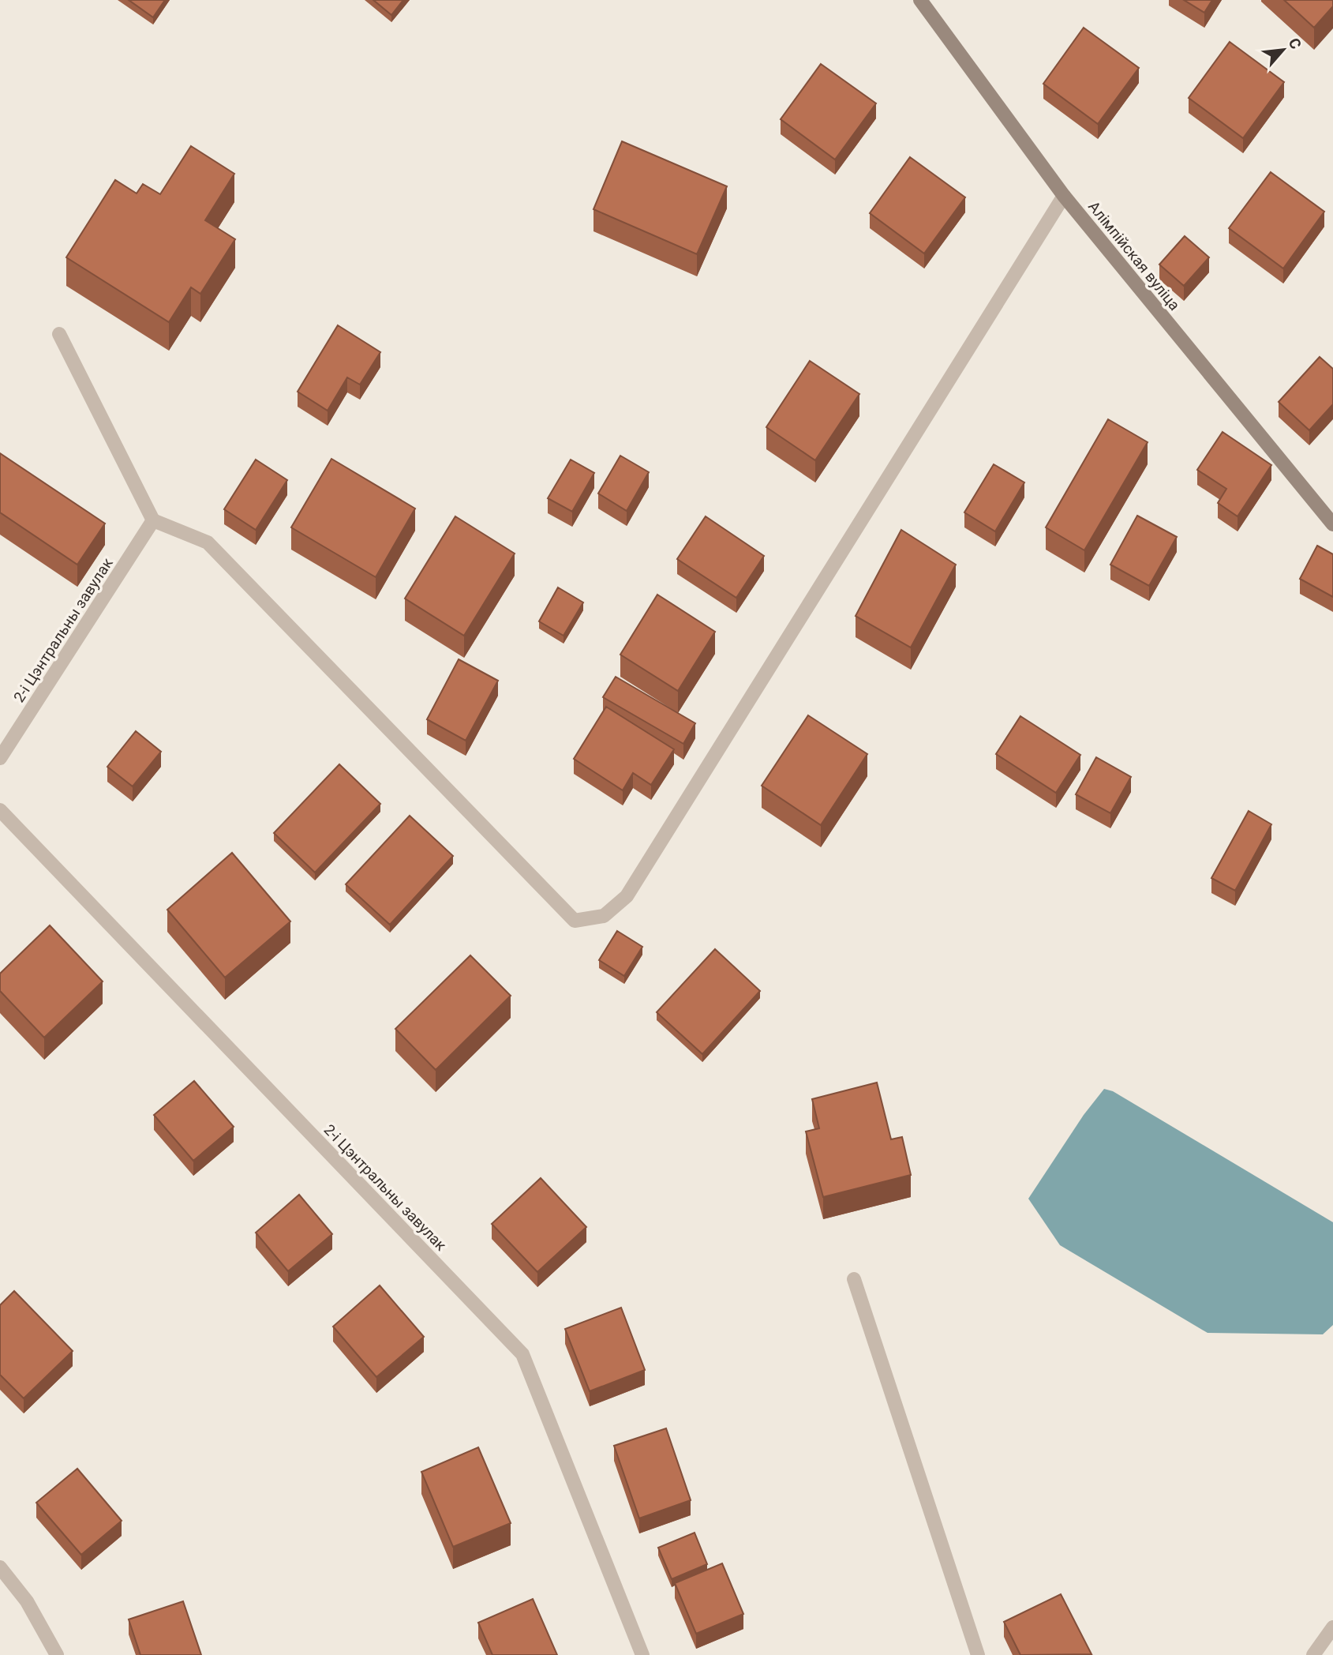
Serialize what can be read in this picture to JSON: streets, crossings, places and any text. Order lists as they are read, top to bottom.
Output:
{
  "streets": {
    "street": ["Алімпійская вуліца", "2-і Цэнтральны завулак"]
  },
  "north": "top right"
}
